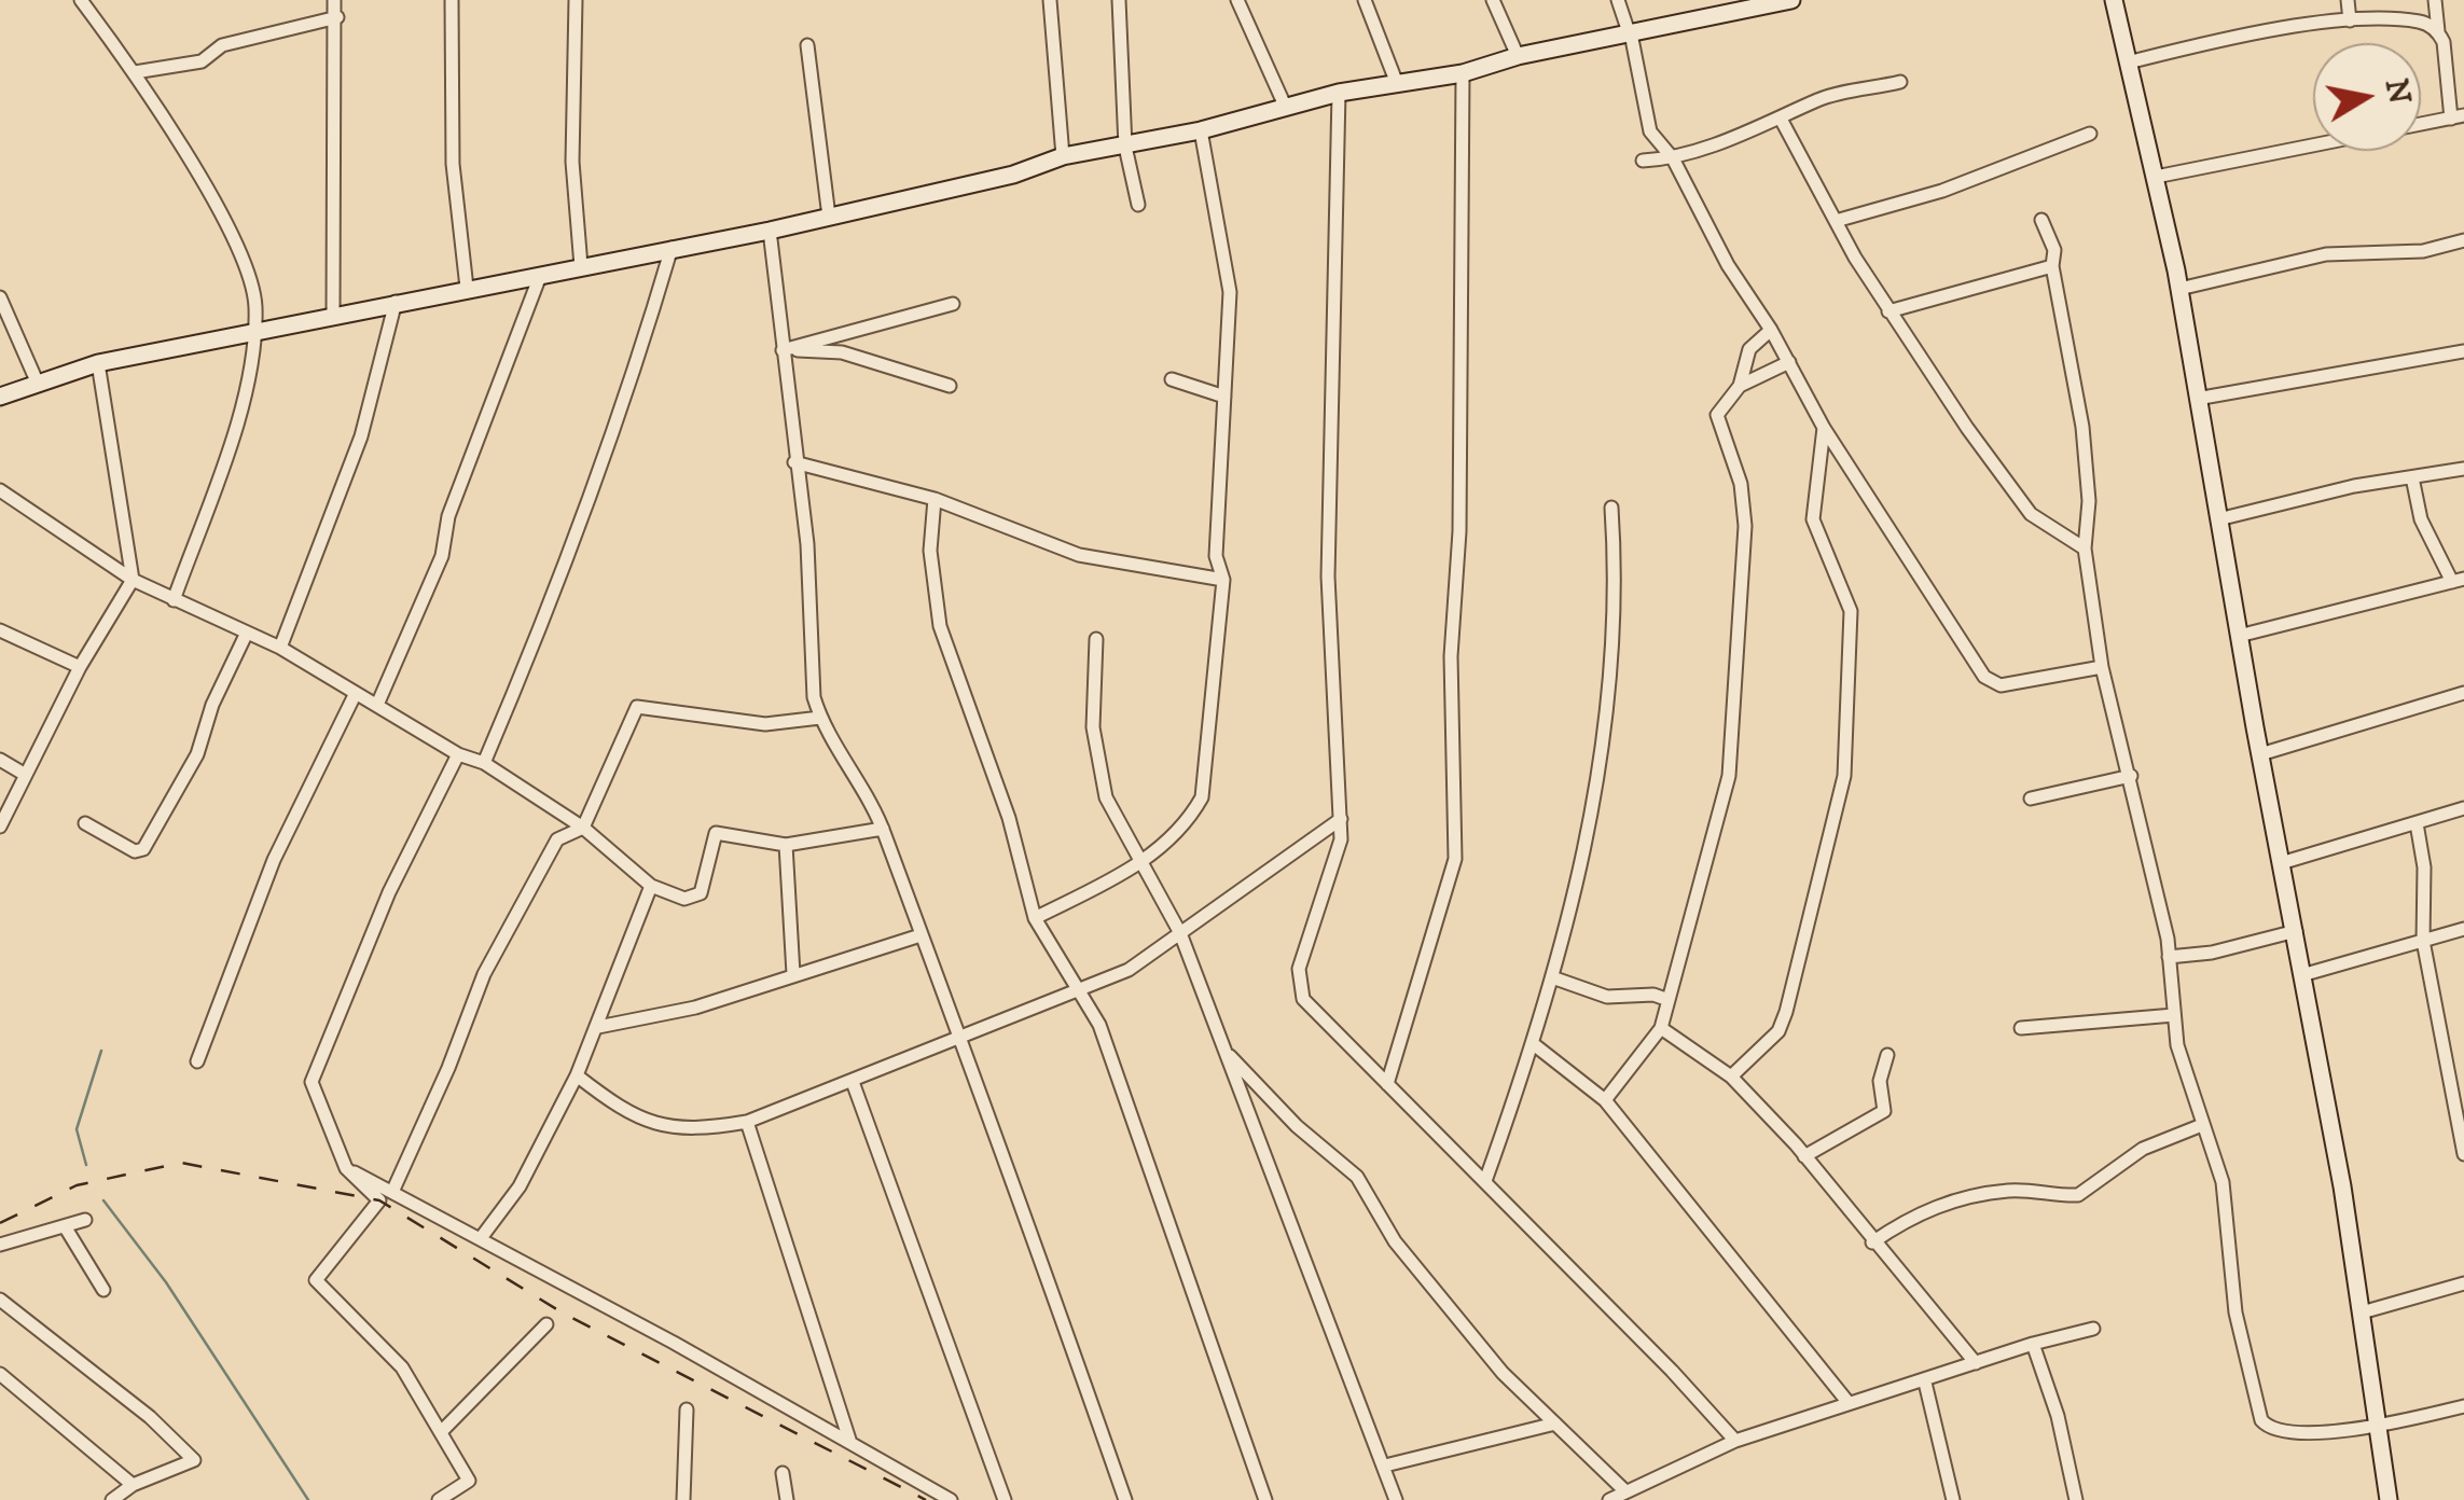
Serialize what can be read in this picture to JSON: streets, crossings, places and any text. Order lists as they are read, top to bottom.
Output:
{
  "north": "right"
}
